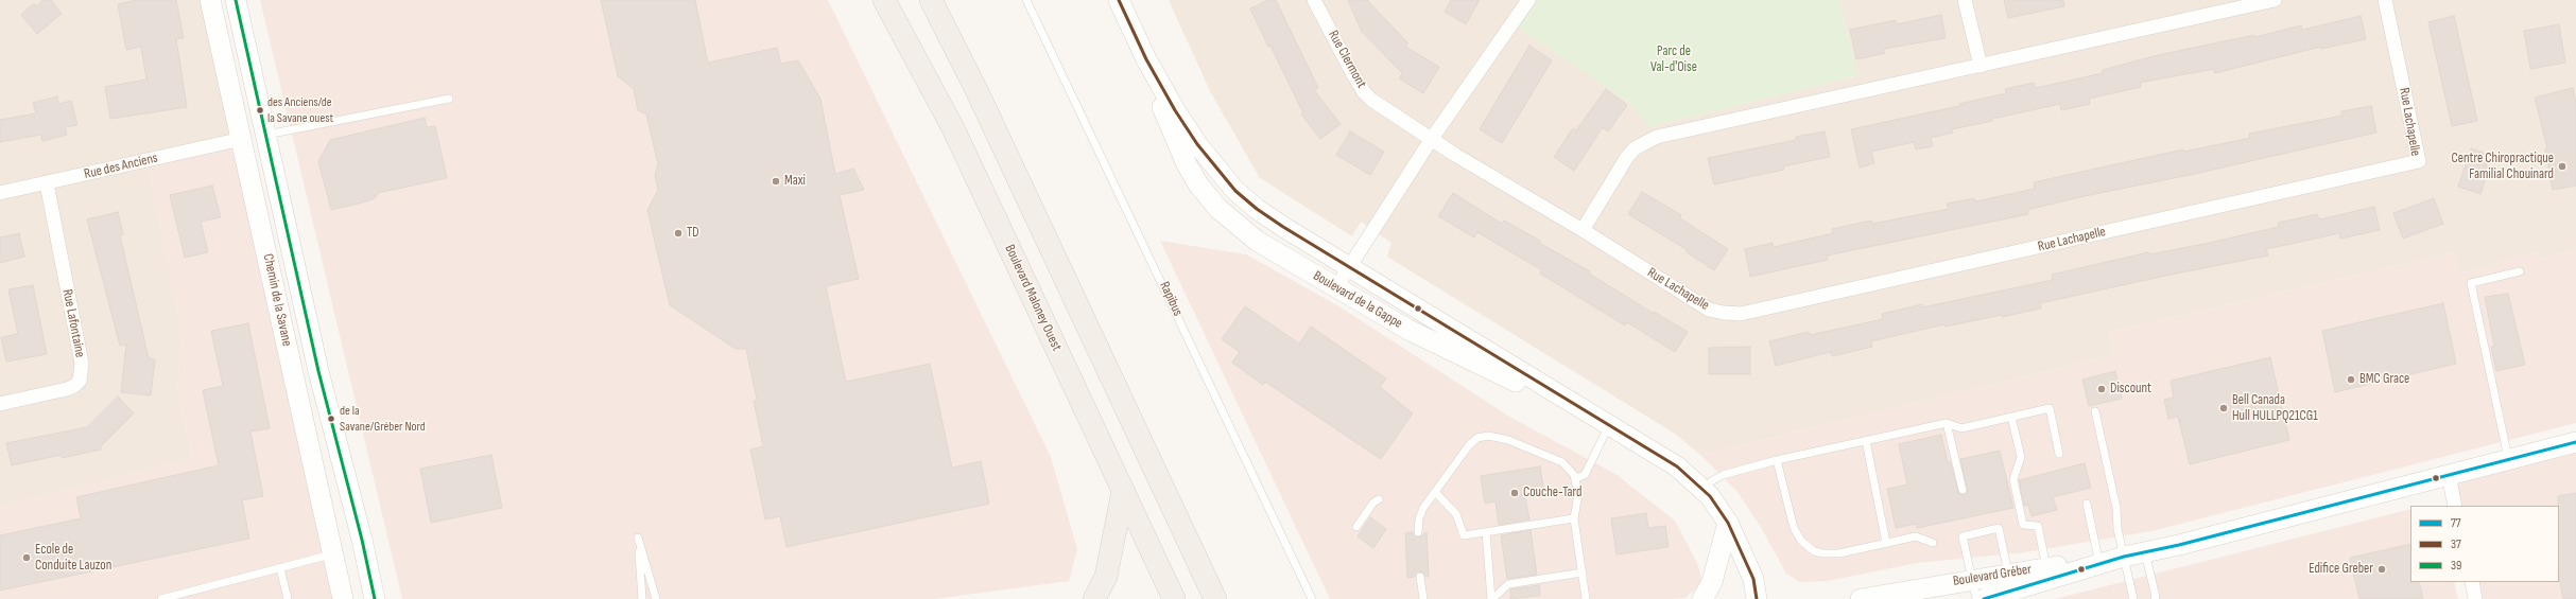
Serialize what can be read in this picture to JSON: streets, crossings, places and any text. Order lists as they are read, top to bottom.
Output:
{
  "streets": {
    "main road": ["Boulevard Maloney Ouest"],
    "street": [
      "Rue Clermont",
      "Rue Lachapelle",
      "Rue des Anciens",
      "Chemin de la Savane",
      "Boulevard de la Gappe",
      "Rue Lafontaine",
      "Boulevard Gréber"
    ],
    "lane": ["Rapibus"]
  },
  "crossings": [
    ["Rue Clermont", "Rue Lachapelle"],
    ["Rue des Anciens", "Chemin de la Savane"],
    ["Rue des Anciens", "Rue Lafontaine"]
  ],
  "parks": ["Parc de Val-d'Oise"],
  "places": [
    "des Anciens/de la Savane ouest",
    "Centre Chiropractique Familial Chouinard",
    "Maxi",
    "TD",
    "BMC Grace",
    "Discount",
    "Bell Canada Hull HULLPQ21CG1",
    "de la Savane/Gréber Nord",
    "Couche-Tard",
    "Ecole de Conduite Lauzon",
    "Edifice Greber"
  ],
  "lines": ["transit line 37", "transit line 39", "transit line 77"],
  "legend": ["77", "37", "39"]
}
